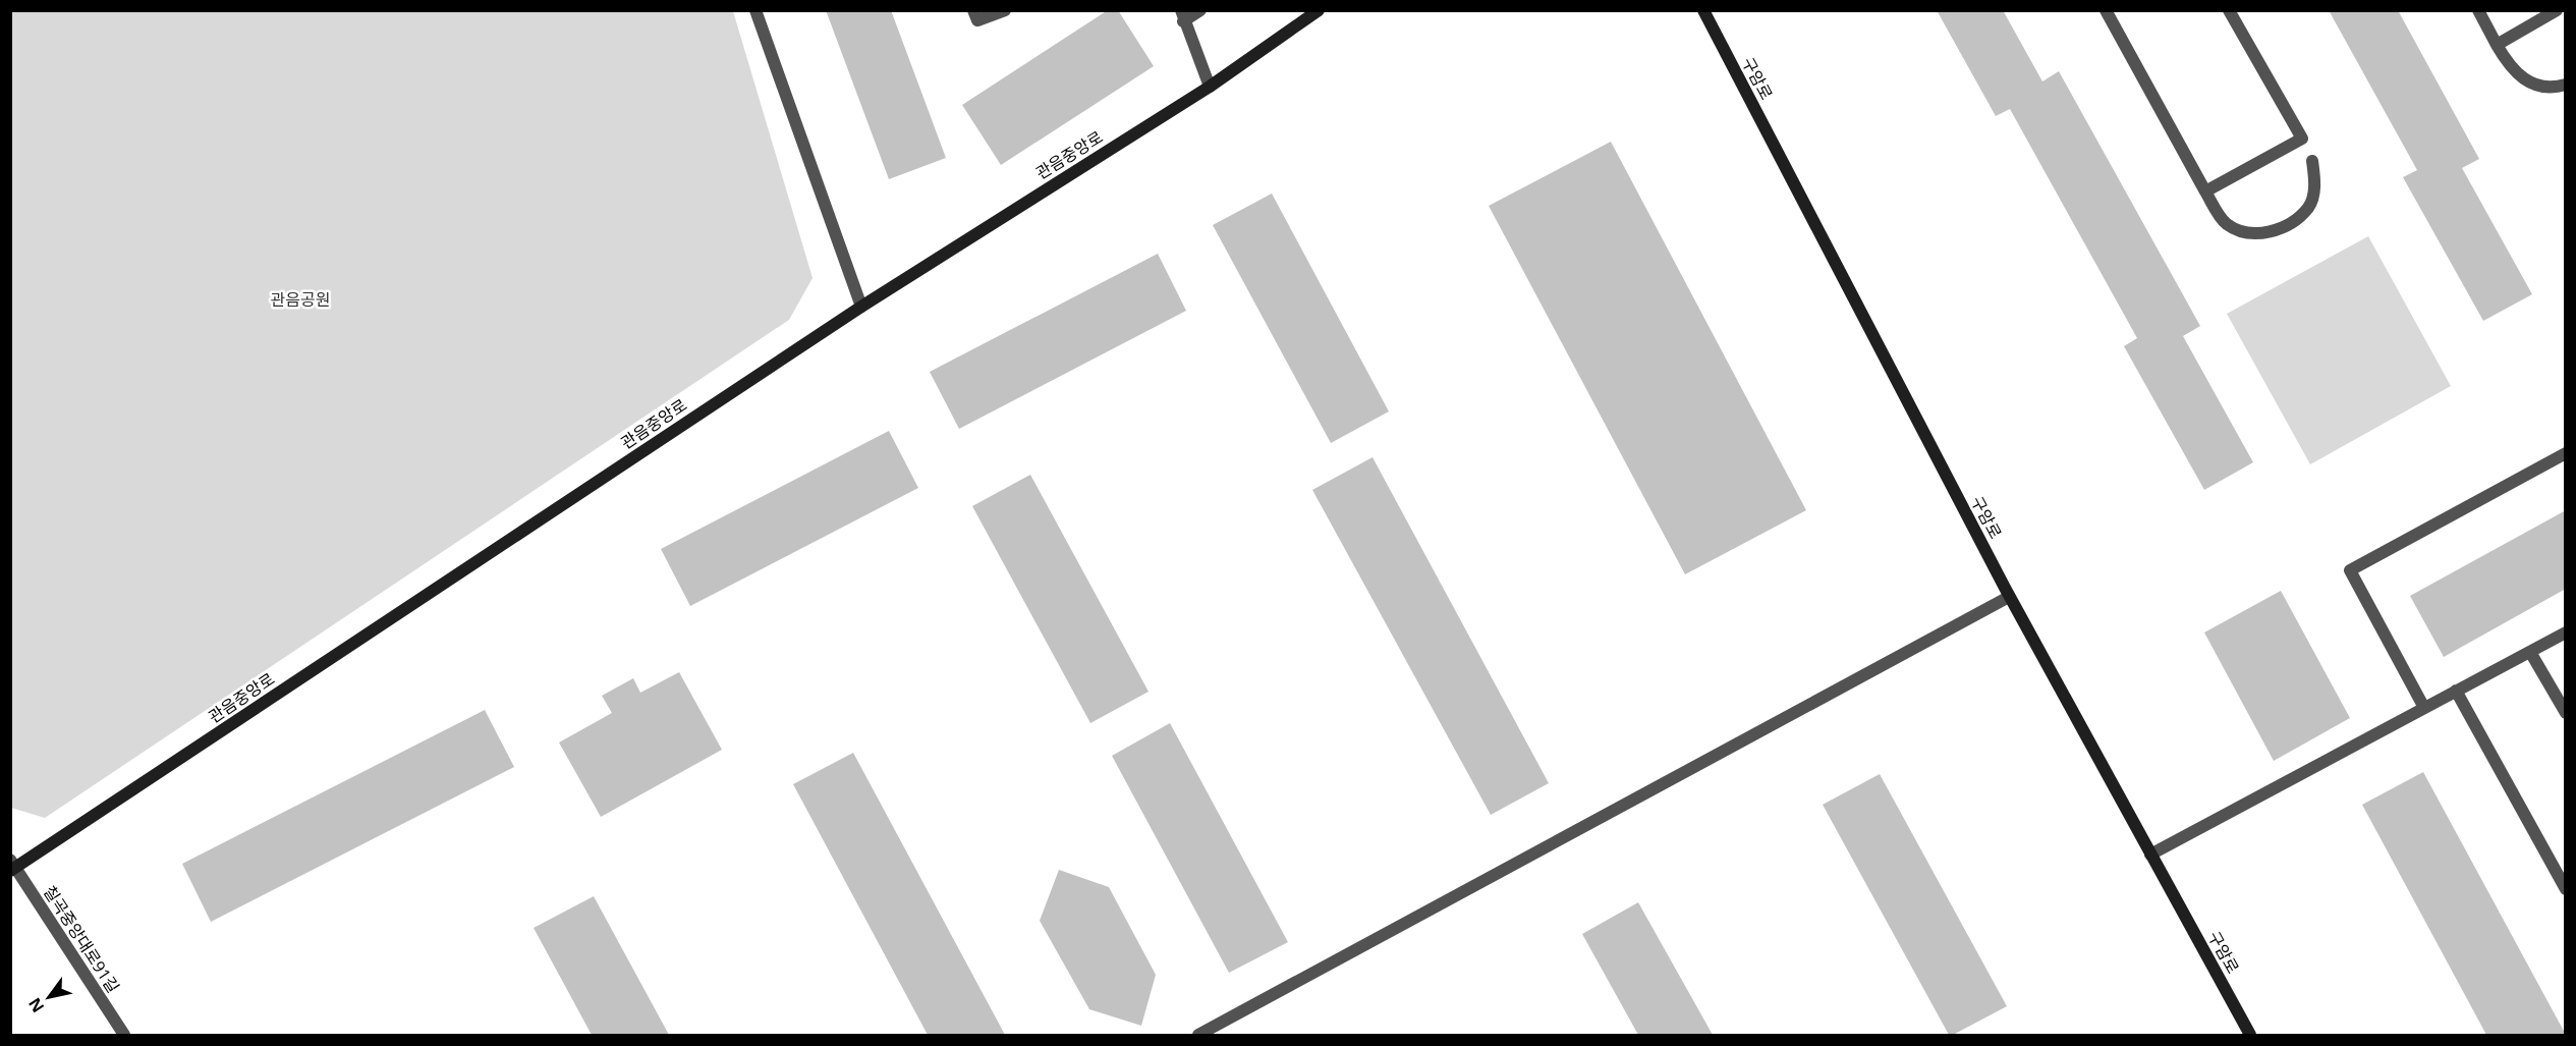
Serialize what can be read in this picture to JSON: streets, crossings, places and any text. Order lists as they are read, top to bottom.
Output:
{
  "streets": {
    "main road": ["구암로", "관음중앙로"],
    "street": ["칠곡중앙대로91길"]
  },
  "crossings": [
    ["관음중앙로", "칠곡중앙대로91길"]
  ],
  "parks": ["관음공원"],
  "north": "bottom left"
}
